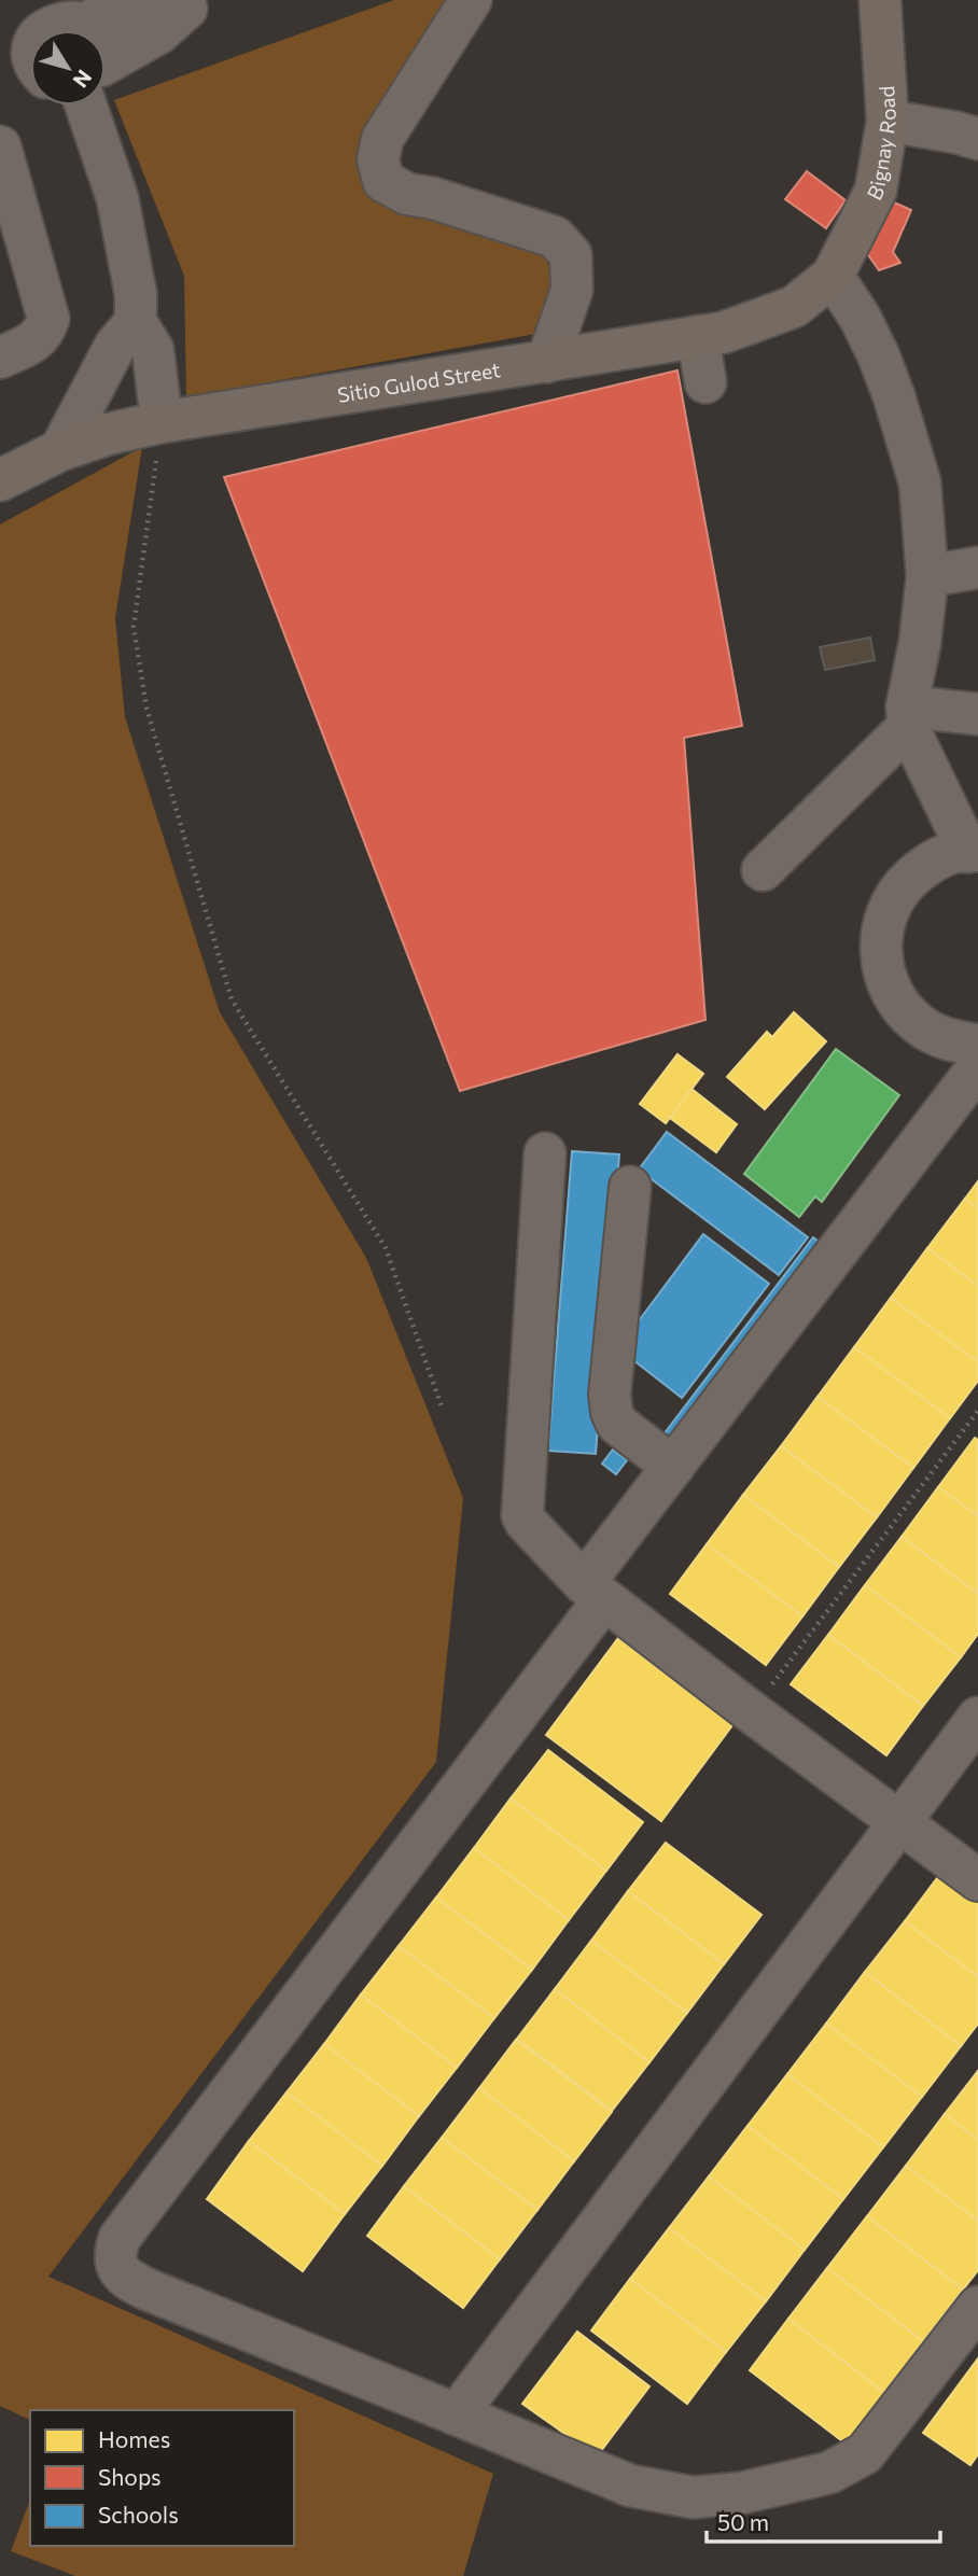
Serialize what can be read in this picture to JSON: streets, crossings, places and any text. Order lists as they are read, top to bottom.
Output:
{
  "streets": {
    "main road": ["Bignay Road", "Sitio Gulod Street"]
  },
  "crossings": [
    ["Bignay Road", "Sitio Gulod Street"]
  ],
  "legend": ["Homes", "Shops", "Schools"],
  "scale_bar": "50 m",
  "north": "bottom right"
}
